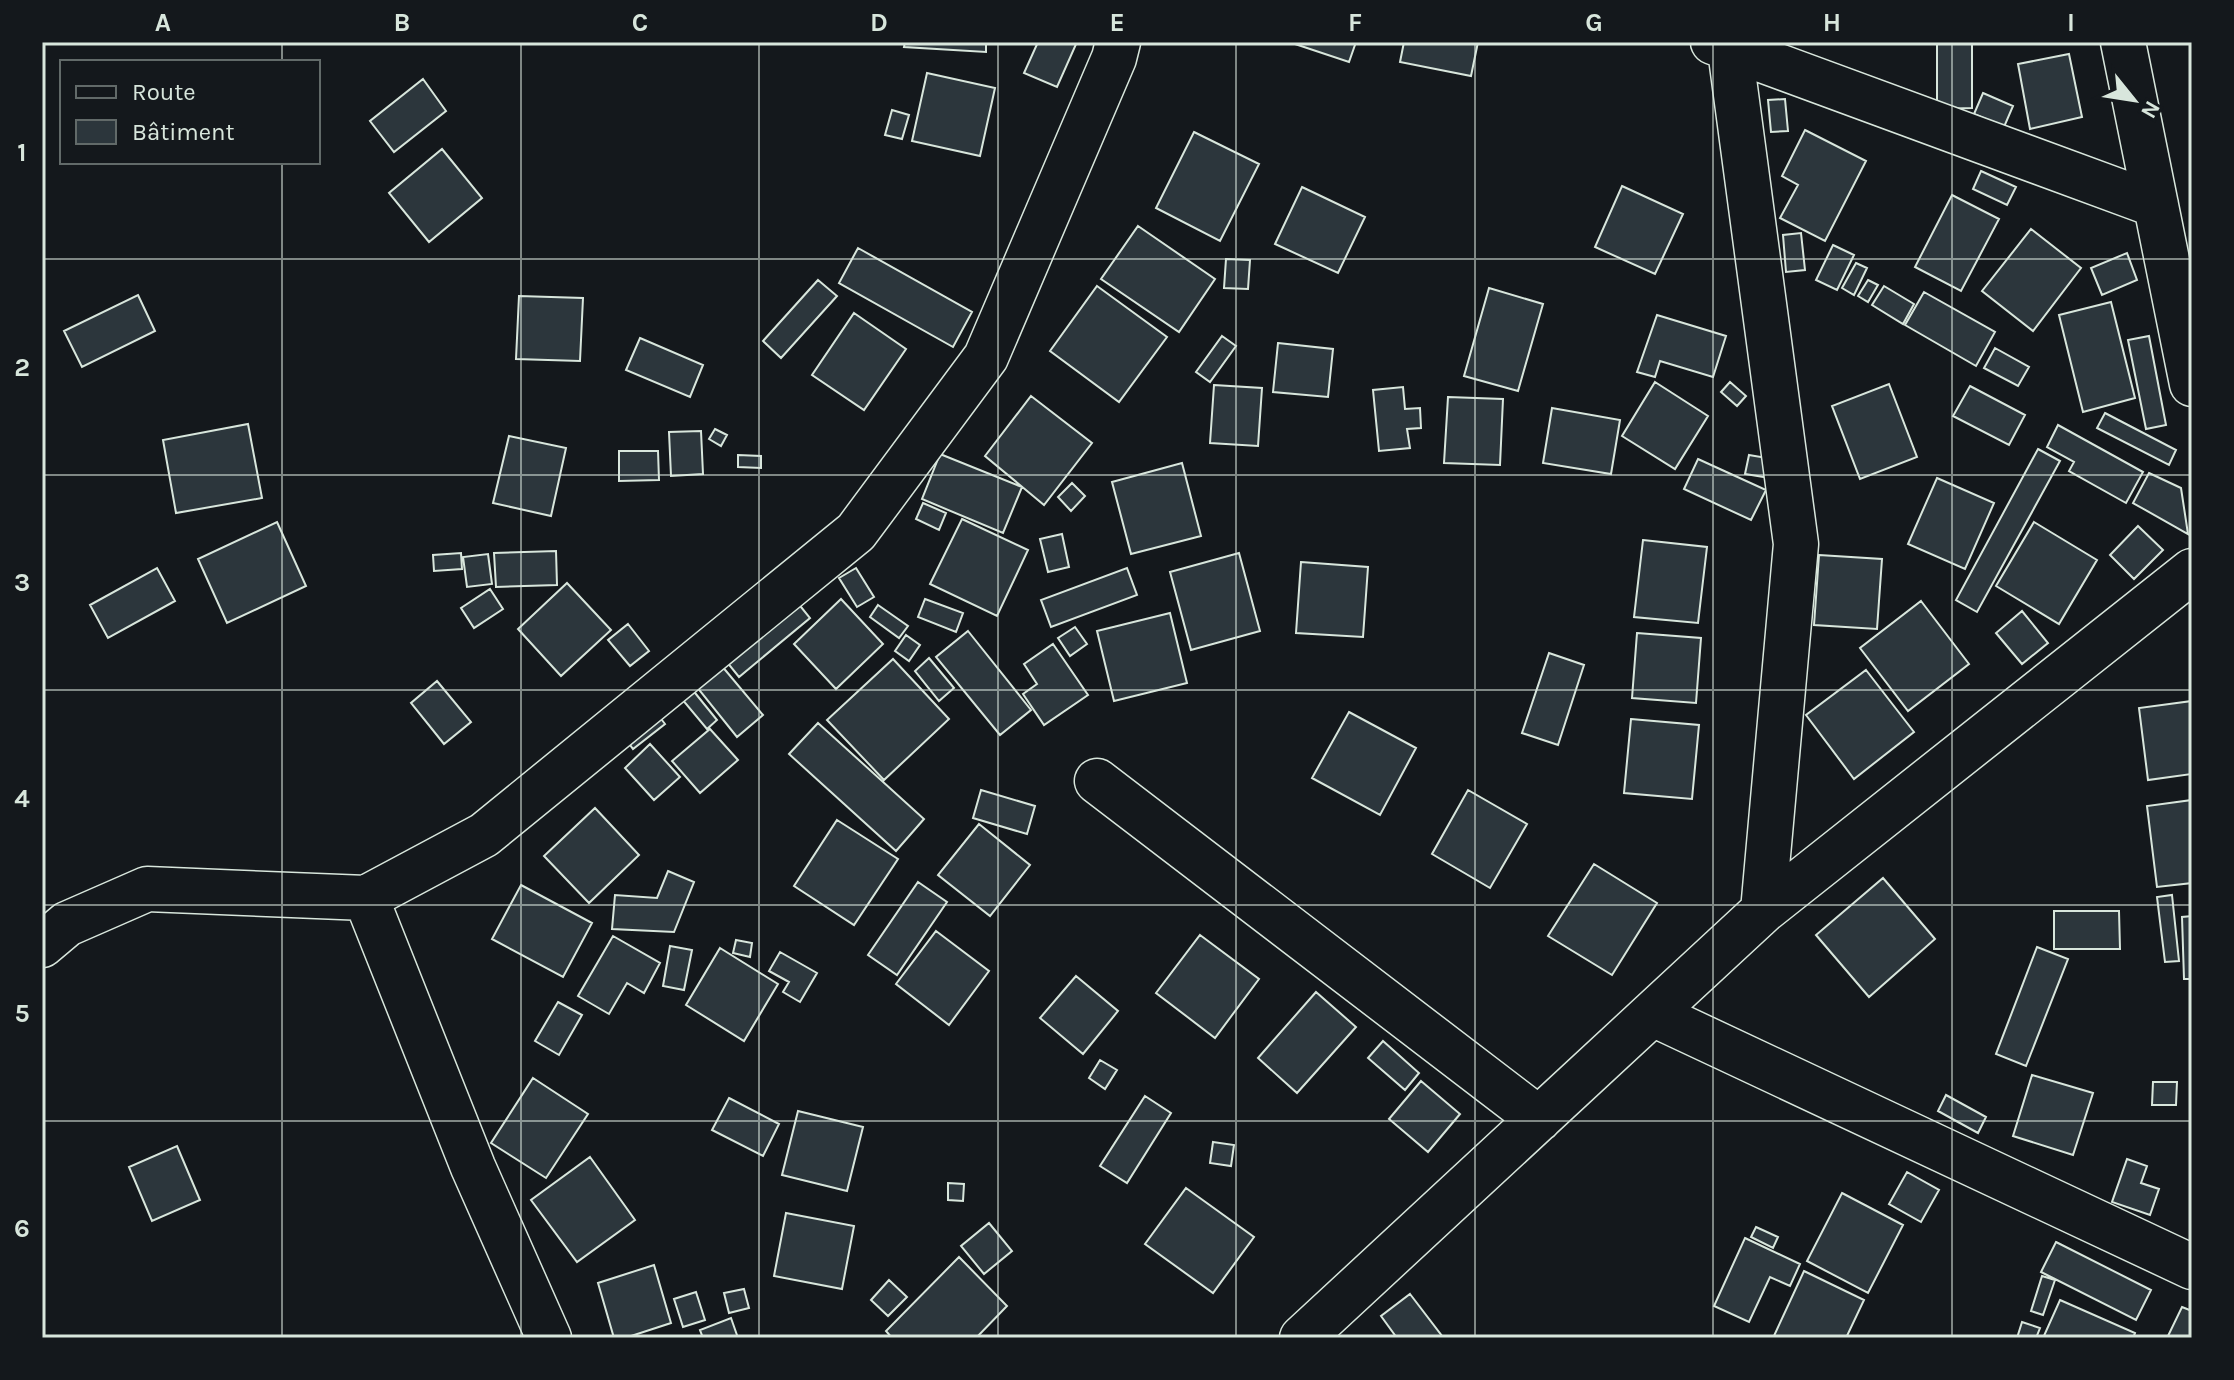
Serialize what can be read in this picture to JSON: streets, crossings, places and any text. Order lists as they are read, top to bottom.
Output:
{
  "legend": ["Route", "Bâtiment"],
  "north": "bottom right",
  "grid": {
    "columns": [
      "A",
      "B",
      "C",
      "D",
      "E",
      "F",
      "G",
      "H",
      "I"
    ],
    "rows": [
      "1",
      "2",
      "3",
      "4",
      "5",
      "6"
    ]
  }
}
